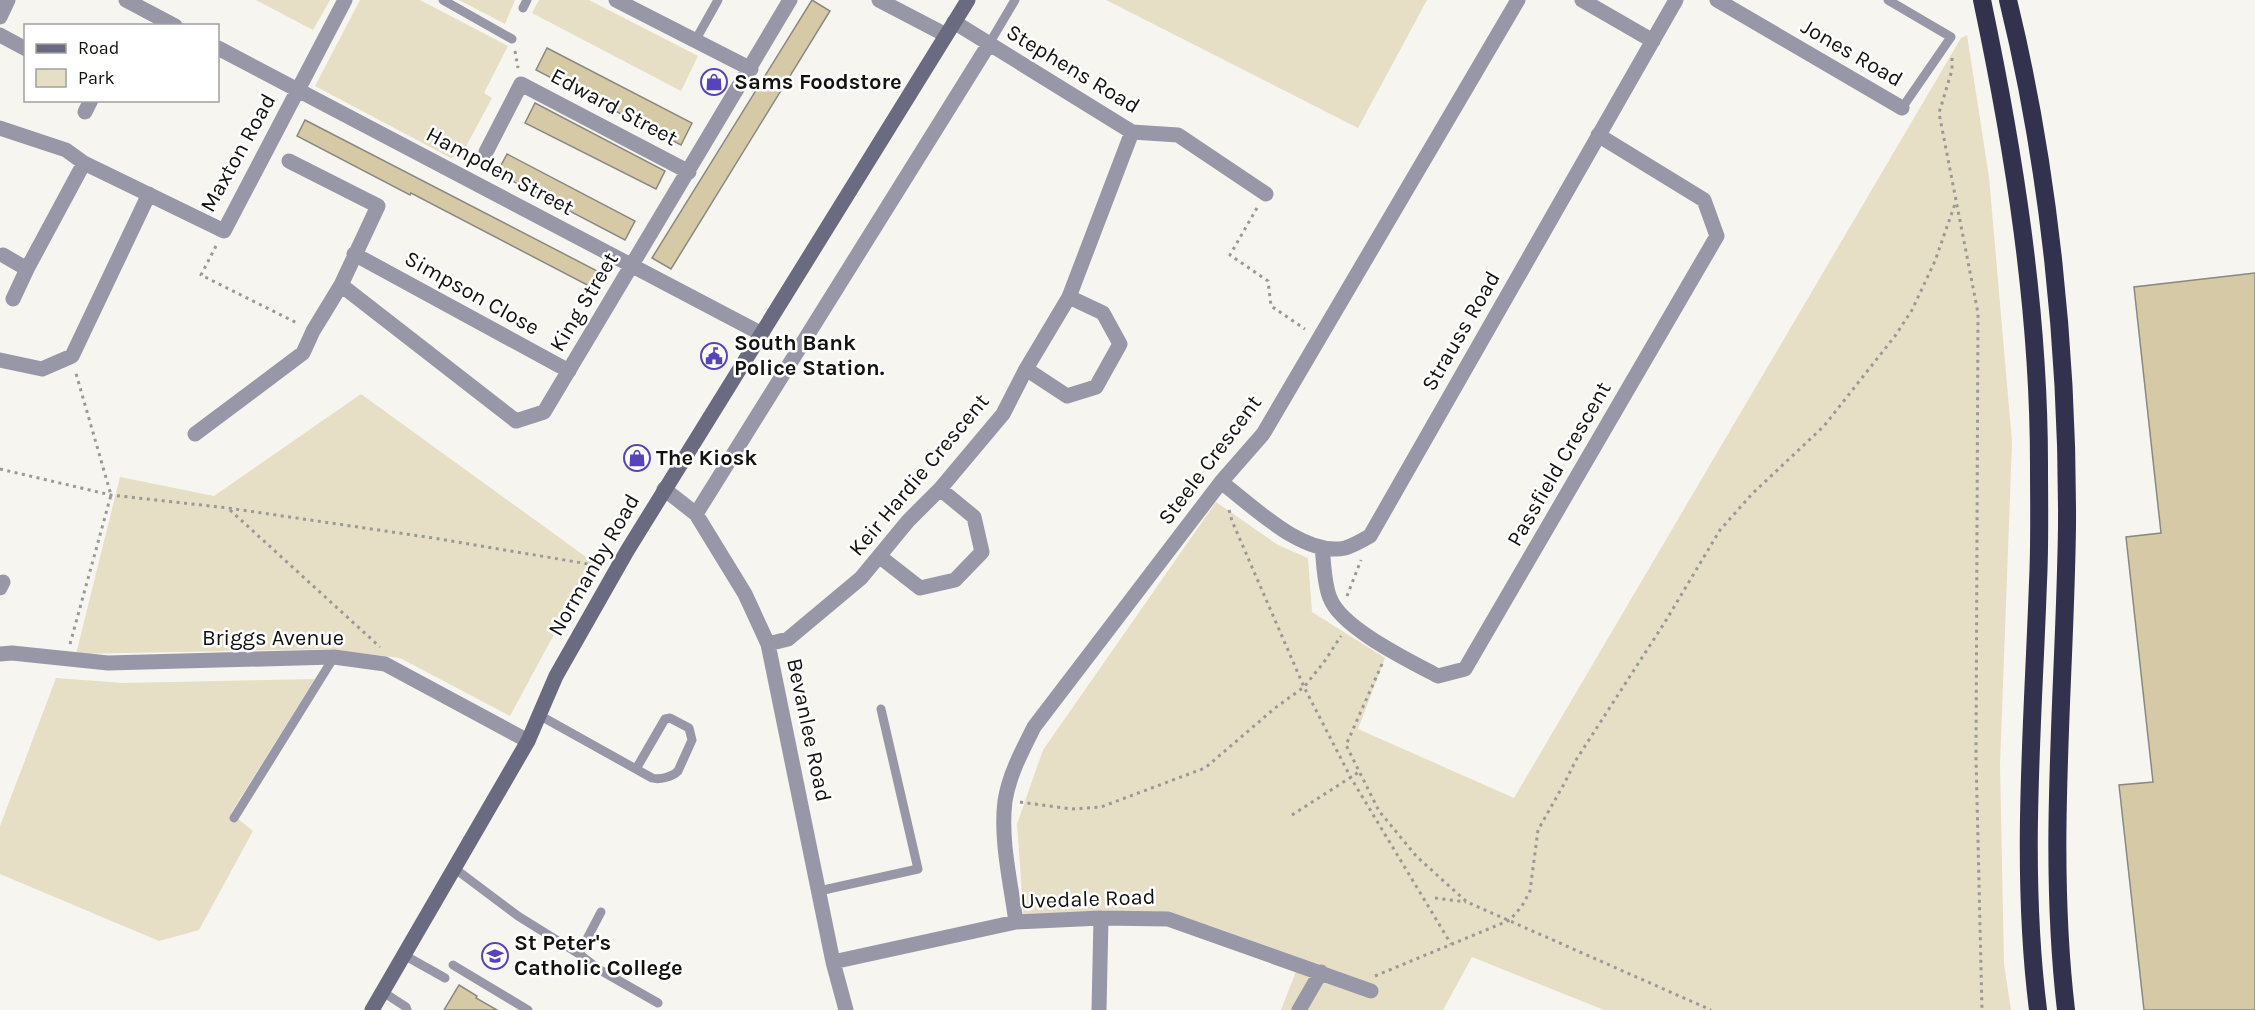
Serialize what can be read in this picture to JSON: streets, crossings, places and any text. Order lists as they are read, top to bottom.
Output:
{
  "streets": {
    "street": [
      "Jones Road",
      "Stephens Road",
      "Edward Street",
      "Maxton Road",
      "Hampden Street",
      "Simpson Close",
      "King Street",
      "Strauss Road",
      "Steele Crescent",
      "Passfield Crescent",
      "Keir Hardie Crescent",
      "Normanby Road",
      "Briggs Avenue",
      "Bevanlee Road",
      "Uvedale Road"
    ]
  },
  "crossings": [
    ["Stephens Road", "Keir Hardie Crescent"],
    ["Stephens Road", "Normanby Road"],
    ["Edward Street", "King Street"],
    ["Maxton Road", "Hampden Street"],
    ["Hampden Street", "King Street"],
    ["Hampden Street", "Normanby Road"],
    ["Simpson Close", "King Street"],
    ["Strauss Road", "Passfield Crescent"],
    ["Steele Crescent", "Uvedale Road"],
    ["Keir Hardie Crescent", "Bevanlee Road"],
    ["Normanby Road", "Briggs Avenue"],
    ["Normanby Road", "Bevanlee Road"],
    ["Bevanlee Road", "Uvedale Road"]
  ],
  "places": {
    "shop": ["Sams Foodstore", "The Kiosk"],
    "public building": ["South Bank Police Station."],
    "school or university": ["St Peter's Catholic College"]
  },
  "legend": ["Road", "Park"]
}
